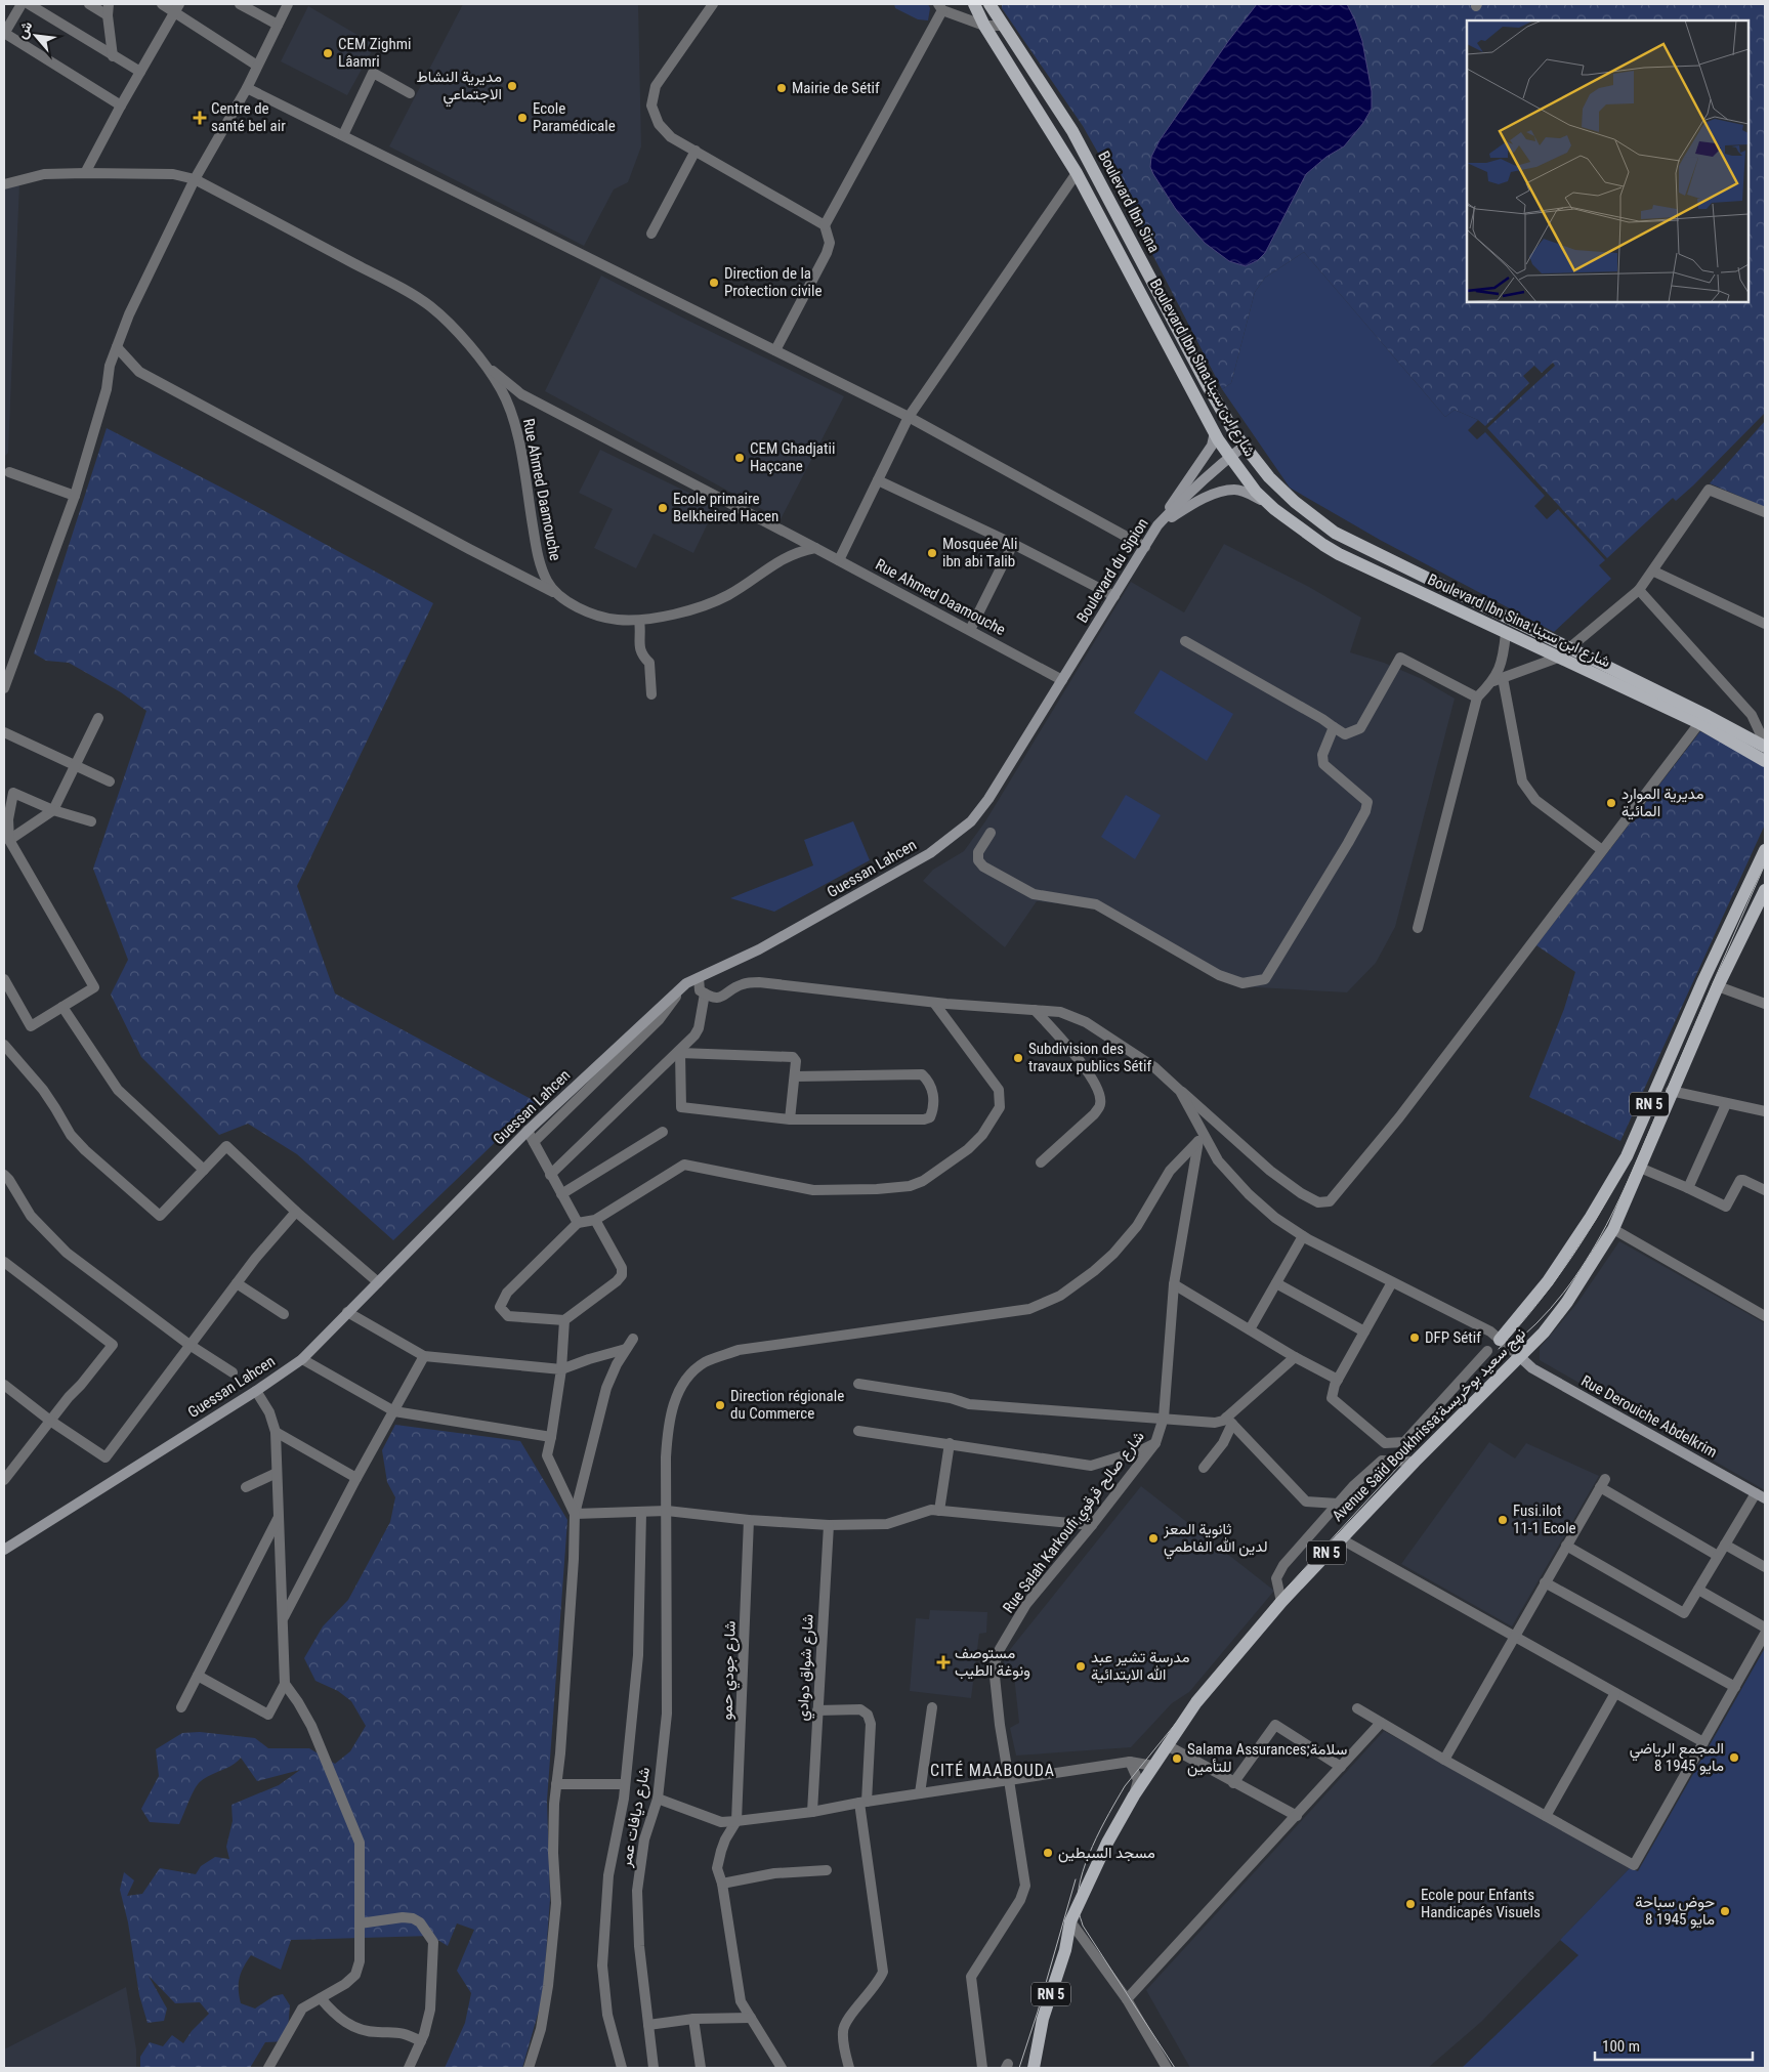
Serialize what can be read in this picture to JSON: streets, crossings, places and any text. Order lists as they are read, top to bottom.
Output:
{
  "streets": {
    "main road": [
      "Boulevard Ibn Sina",
      "Boulevard Ibn Sina:شارع ابن سينا",
      "Boulevard du Sipion",
      "Guessan Lahcen",
      "RN 5",
      "Rue Derouiche Abdelkrim",
      "Avenue Saïd Boukhrissa;نهج سعيد بوخريسة"
    ],
    "street": [
      "Rue Ahmed Daamouche",
      "Rue Salah Karkoufi;شارع صالح قرقوي",
      "شارع شواق دوادي",
      "شارع جودي حمو",
      "شارع ديافات عمر"
    ]
  },
  "crossings": [
    ["Boulevard Ibn Sina", "Boulevard Ibn Sina:شارع ابن سينا"],
    ["Boulevard Ibn Sina", "Boulevard du Sipion"],
    ["Boulevard Ibn Sina:شارع ابن سينا", "Boulevard du Sipion"],
    ["Rue Ahmed Daamouche", "Boulevard du Sipion"],
    ["Rue Ahmed Daamouche", "Guessan Lahcen"],
    ["Boulevard du Sipion", "Guessan Lahcen"],
    ["Rue Derouiche Abdelkrim", "Avenue Saïd Boukhrissa;نهج سعيد بوخريسة"],
    ["Rue Salah Karkoufi;شارع صالح قرقوي", "شارع ديافات عمر"]
  ],
  "districts": ["CITÉ MAABOUDA"],
  "places": {
    "other": [
      "CEM Zighmi Lâamri",
      "مديرية النشاط الاجتماعي",
      "Mairie de Sétif",
      "Ecole Paramédicale",
      "Direction de la Protection civile",
      "CEM Ghadjatii Haçcane",
      "Ecole primaire Belkheired Hacen",
      "Mosquée Ali ibn abi Talib",
      "مديرية الموارد المائية",
      "Subdivision des travaux publics Sétif",
      "DFP Sétif",
      "Direction régionale du Commerce",
      "Fusi.ilot 11-1 Ecole",
      "ثانوية المعز لدين الله الفاطمي",
      "مدرسة تشير عبد الله الابتدائية",
      "المجمع الرياضي 8 مايو 1945",
      "Salama Assurances;سلامة للتأمين",
      "مسجد السبطين",
      "Ecole pour Enfants Handicapés Visuels",
      "حوض سباحة 8 مايو 1945"
    ],
    "health": ["Centre de santé bel air", "مستوصف ونوغة الطيب"]
  },
  "scale_bar": "100 m",
  "north": "top left"
}
